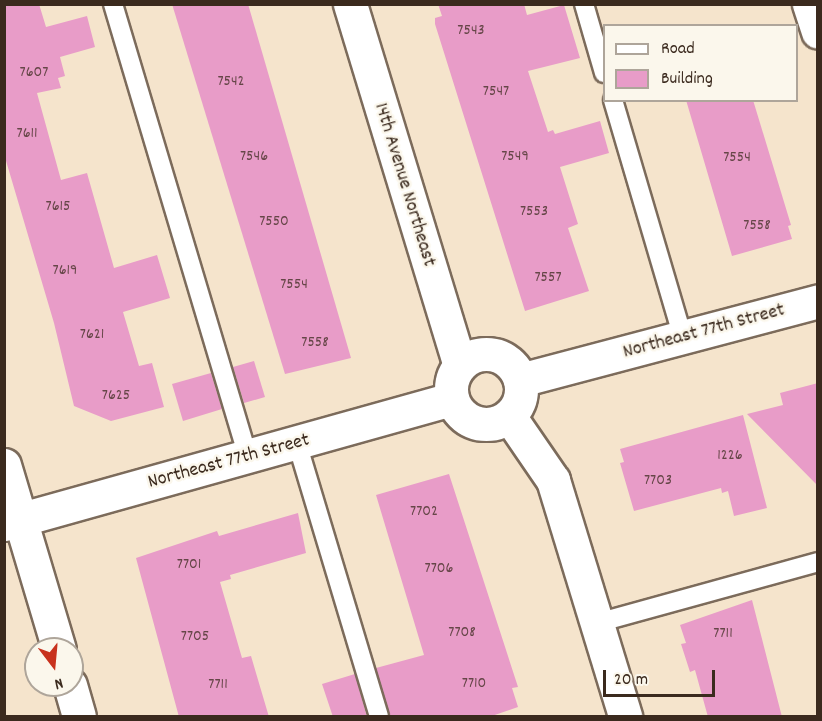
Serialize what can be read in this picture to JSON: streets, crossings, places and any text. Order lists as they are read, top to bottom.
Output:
{
  "streets": {
    "street": ["14th Avenue Northeast", "Northeast 77th Street"]
  },
  "crossings": [
    ["14th Avenue Northeast", "Northeast 77th Street"]
  ],
  "house_numbers": [
    "7543",
    "7607",
    "7542",
    "7547",
    "7611",
    "7546",
    "7549",
    "7554",
    "7615",
    "7553",
    "7550",
    "7558",
    "7619",
    "7557",
    "7554",
    "7621",
    "7558",
    "7625",
    "1226",
    "7703",
    "7702",
    "7701",
    "7706",
    "7708",
    "7711",
    "7705",
    "7710",
    "7711"
  ],
  "legend": ["Road", "Building"],
  "scale_bar": "20 m",
  "north": "bottom"
}
